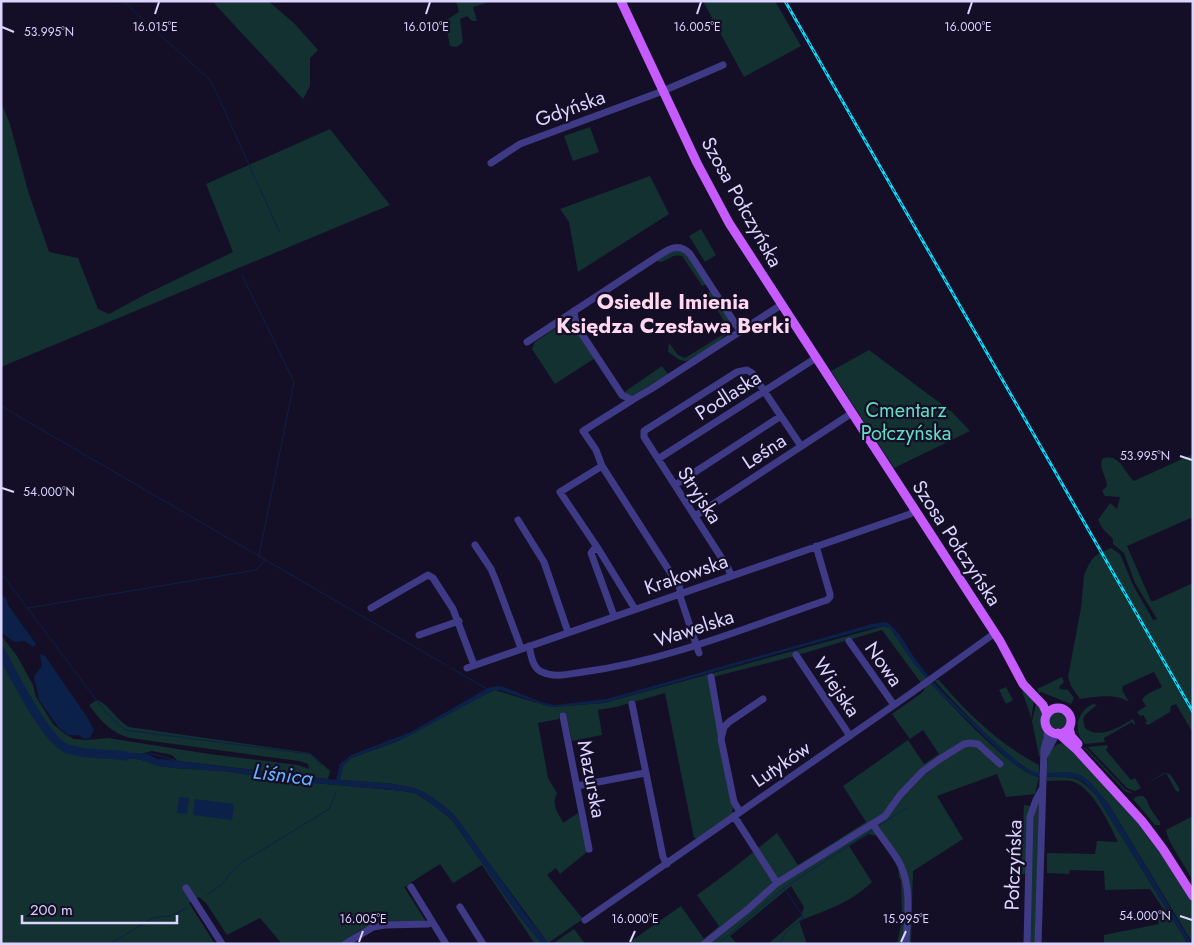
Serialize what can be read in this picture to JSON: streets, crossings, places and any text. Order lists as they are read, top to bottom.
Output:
{
  "streets": {
    "main road": ["Szosa Połczyńska"],
    "street": [
      "Gdyńska",
      "Podlaska",
      "Leśna",
      "Stryjska",
      "Krakowska",
      "Wawelska",
      "Nowa",
      "Wiejska",
      "Lutyków",
      "Mazurska",
      "Połczyńska"
    ]
  },
  "crossings": [
    ["Gdyńska", "Szosa Połczyńska"],
    ["Szosa Połczyńska", "Podlaska"],
    ["Szosa Połczyńska", "Leśna"],
    ["Szosa Połczyńska", "Krakowska"],
    ["Szosa Połczyńska", "Lutyków"],
    ["Szosa Połczyńska", "Połczyńska"],
    ["Podlaska", "Stryjska"],
    ["Leśna", "Stryjska"],
    ["Stryjska", "Krakowska"],
    ["Krakowska", "Wawelska"],
    ["Nowa", "Lutyków"],
    ["Wiejska", "Lutyków"]
  ],
  "districts": ["Osiedle Imienia Księdza Czesława Berki"],
  "water": ["Liśnica"],
  "parks": ["Cmentarz Połczyńska"],
  "scale_bar": "200 m",
  "coordinates": [
    "16.015°E",
    "16.010°E",
    "16.005°E",
    "16.000°E",
    "53.995°N",
    "54.000°N",
    "15.995°E"
  ]
}
